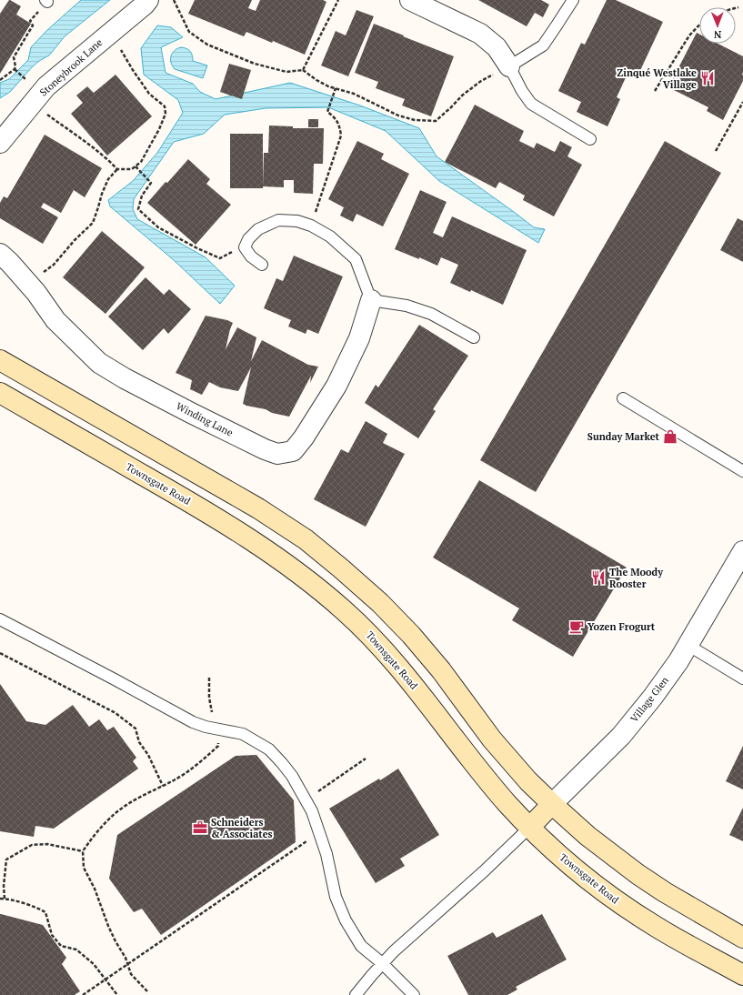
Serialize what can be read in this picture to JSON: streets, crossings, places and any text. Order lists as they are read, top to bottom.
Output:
{
  "streets": {
    "street": [
      "Stoneybrook Lane",
      "Winding Lane",
      "Townsgate Road",
      "Village Glen"
    ]
  },
  "crossings": [
    ["Townsgate Road", "Village Glen"]
  ],
  "places": {
    "restaurant": ["Zinqué Westlake Village", "The Moody Rooster"],
    "shop": ["Sunday Market"],
    "cafe": ["Yozen Frogurt"],
    "office": ["Schneiders & Associates"]
  },
  "north": "bottom"
}
